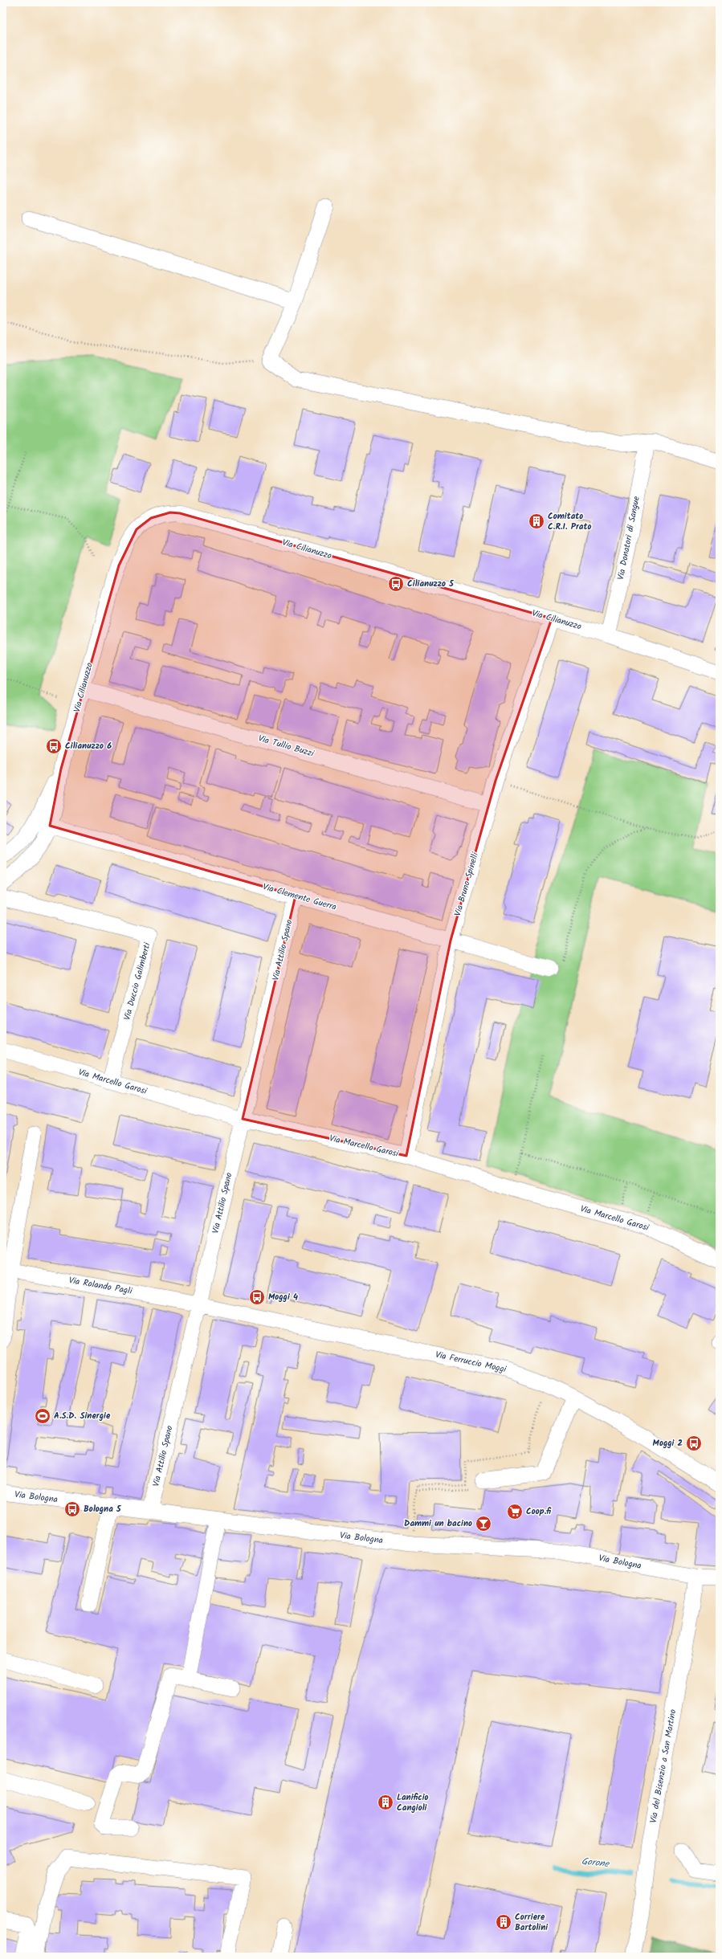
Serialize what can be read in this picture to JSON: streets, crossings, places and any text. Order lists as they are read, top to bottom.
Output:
{
  "streets": {
    "street": [
      "Via Donatori di Sangue",
      "Via Cilianuzzo",
      "Via Tullio Buzzi",
      "Via Bruno Spinelli",
      "Via Clemente Guerra",
      "Via Attilio Spano",
      "Via Duccio Galimberti",
      "Via Marcello Garosi",
      "Via Rolando Pagli",
      "Via Ferruccio Moggi",
      "Via Bologna",
      "Via del Bisenzio a San Martino"
    ]
  },
  "crossings": [
    ["Via Donatori di Sangue", "Via Cilianuzzo"],
    ["Via Cilianuzzo", "Via Tullio Buzzi"],
    ["Via Cilianuzzo", "Via Bruno Spinelli"],
    ["Via Cilianuzzo", "Via Clemente Guerra"],
    ["Via Tullio Buzzi", "Via Bruno Spinelli"],
    ["Via Bruno Spinelli", "Via Clemente Guerra"],
    ["Via Bruno Spinelli", "Via Marcello Garosi"],
    ["Via Clemente Guerra", "Via Attilio Spano"],
    ["Via Attilio Spano", "Via Marcello Garosi"],
    ["Via Attilio Spano", "Via Rolando Pagli"],
    ["Via Attilio Spano", "Via Ferruccio Moggi"],
    ["Via Attilio Spano", "Via Bologna"],
    ["Via Duccio Galimberti", "Via Marcello Garosi"],
    ["Via Rolando Pagli", "Via Ferruccio Moggi"],
    ["Via Bologna", "Via del Bisenzio a San Martino"]
  ],
  "water": ["Gorone"],
  "places": {
    "building": ["Comitato C.R.I. Prato", "Lanificio Cangioli", "Corriere Bartolini"],
    "bus stop": [
      "Cilianuzzo 5",
      "Cilianuzzo 6",
      "Moggi 4",
      "Moggi 2",
      "Bologna 5"
    ],
    "sports": ["A.S.D. Sinergie"],
    "supermarket": ["Coop.fi"],
    "bar": ["Dammi un bacino"]
  }
}
